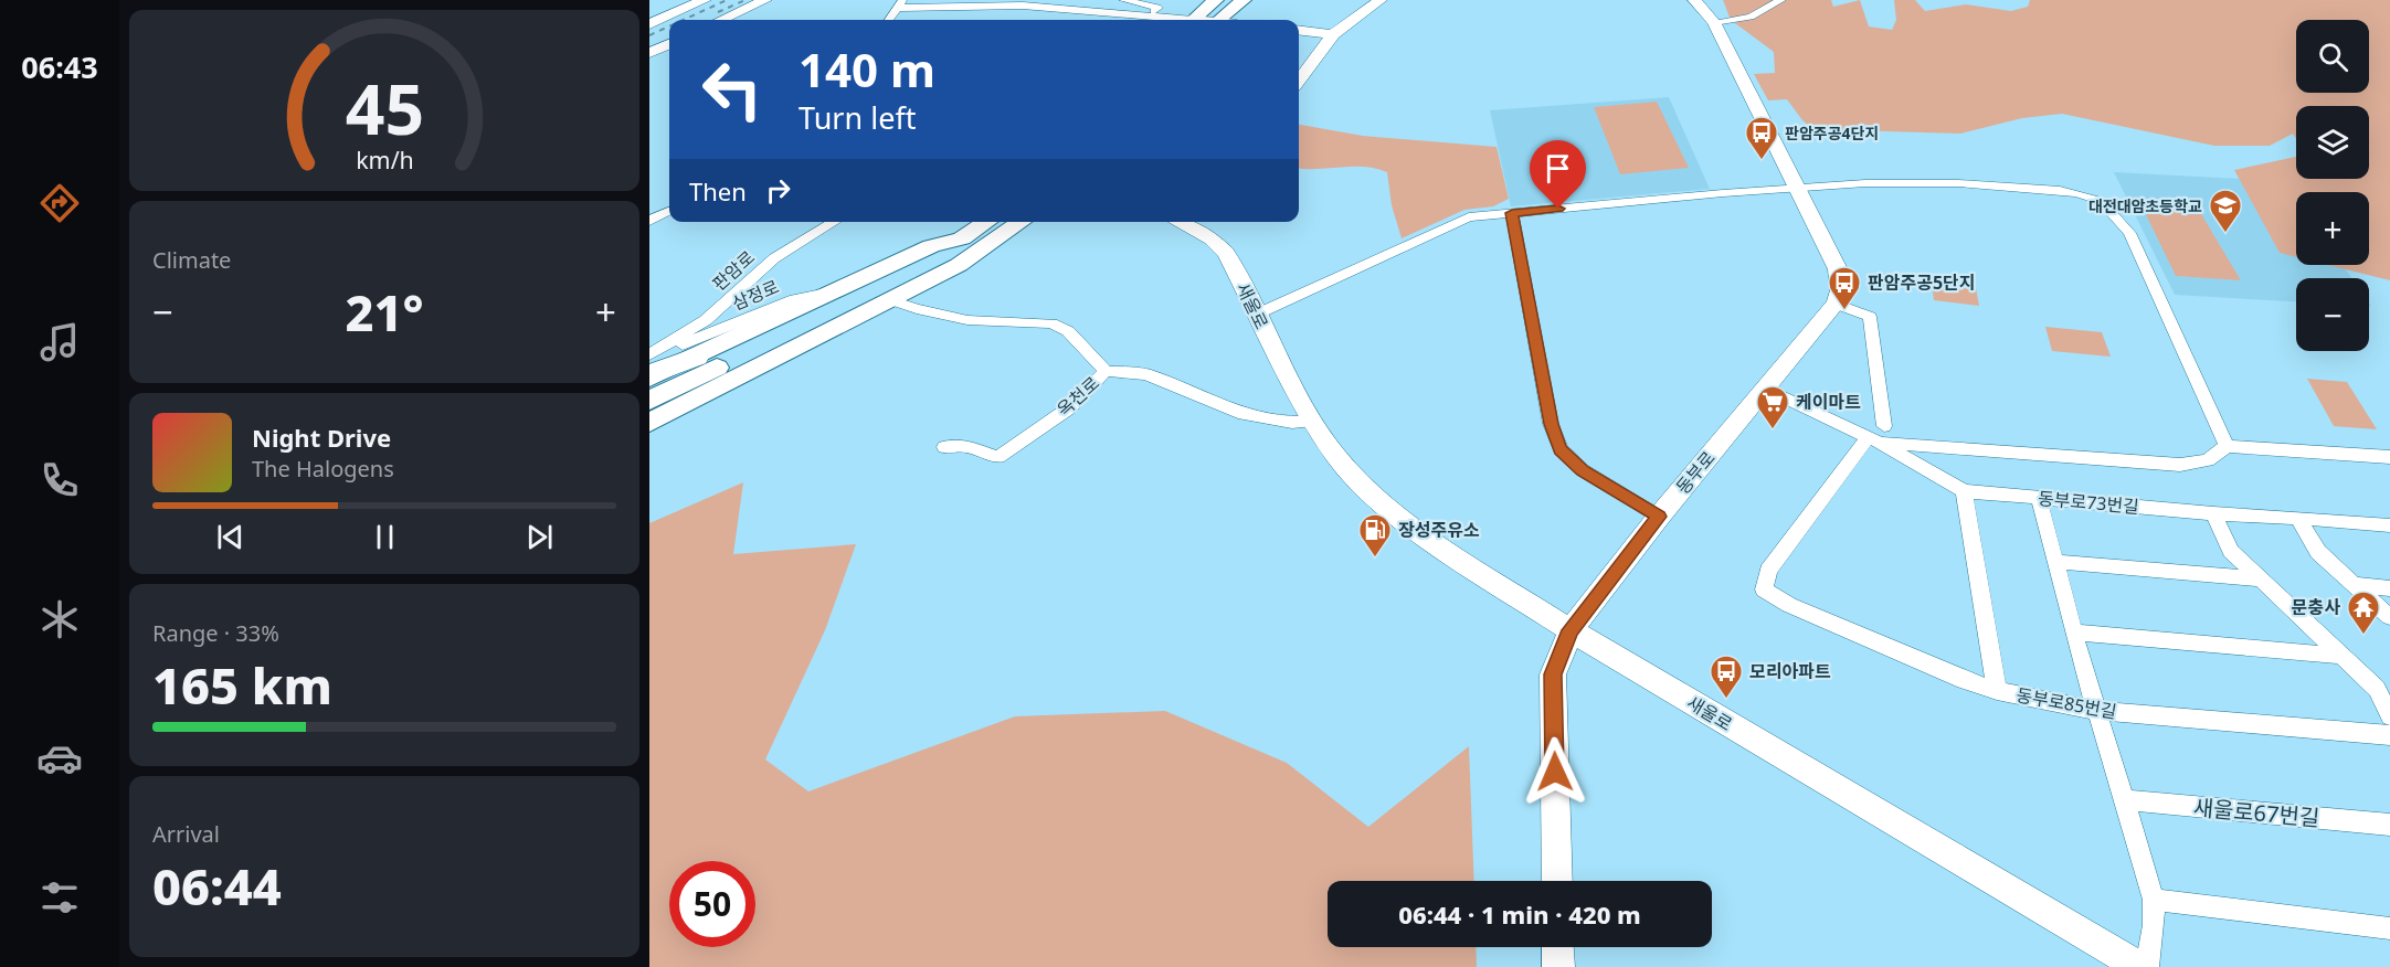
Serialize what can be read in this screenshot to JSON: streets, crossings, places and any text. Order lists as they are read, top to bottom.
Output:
{
  "streets": {
    "main road": ["새울로", "동부로"],
    "street": [
      "판암로",
      "삼정로",
      "옥천로",
      "동부로73번길",
      "동부로85번길",
      "새울로67번길"
    ]
  },
  "crossings": [
    ["판암로", "삼정로"],
    ["새울로", "동부로"],
    ["동부로", "동부로73번길"],
    ["동부로73번길", "동부로85번길"]
  ],
  "places": {
    "bus stop": ["판암주공4단지", "판암주공5단지", "모리아파트"],
    "school or university": ["대전대암초등학교"],
    "supermarket": ["케이마트"],
    "fuel station": ["장성주유소"],
    "temple": ["문충사"]
  },
  "page": {
    "tabs": "06:43",
    "map_buttons": ["+", "−"],
    "turn": ["140 m", "Turn left"],
    "then": "Then",
    "tile": [
      "Climate",
      ["Range · 33%", "165 km"],
      ["Arrival", "06:44"]
    ],
    "heat": ["−", "21°", "+"],
    "song": ["Night Drive", "The Halogens"],
    "limit": "50",
    "trip": "06:44 · 1 min · 420 m",
    "gauge": ["45", "km/h"]
  }
}
